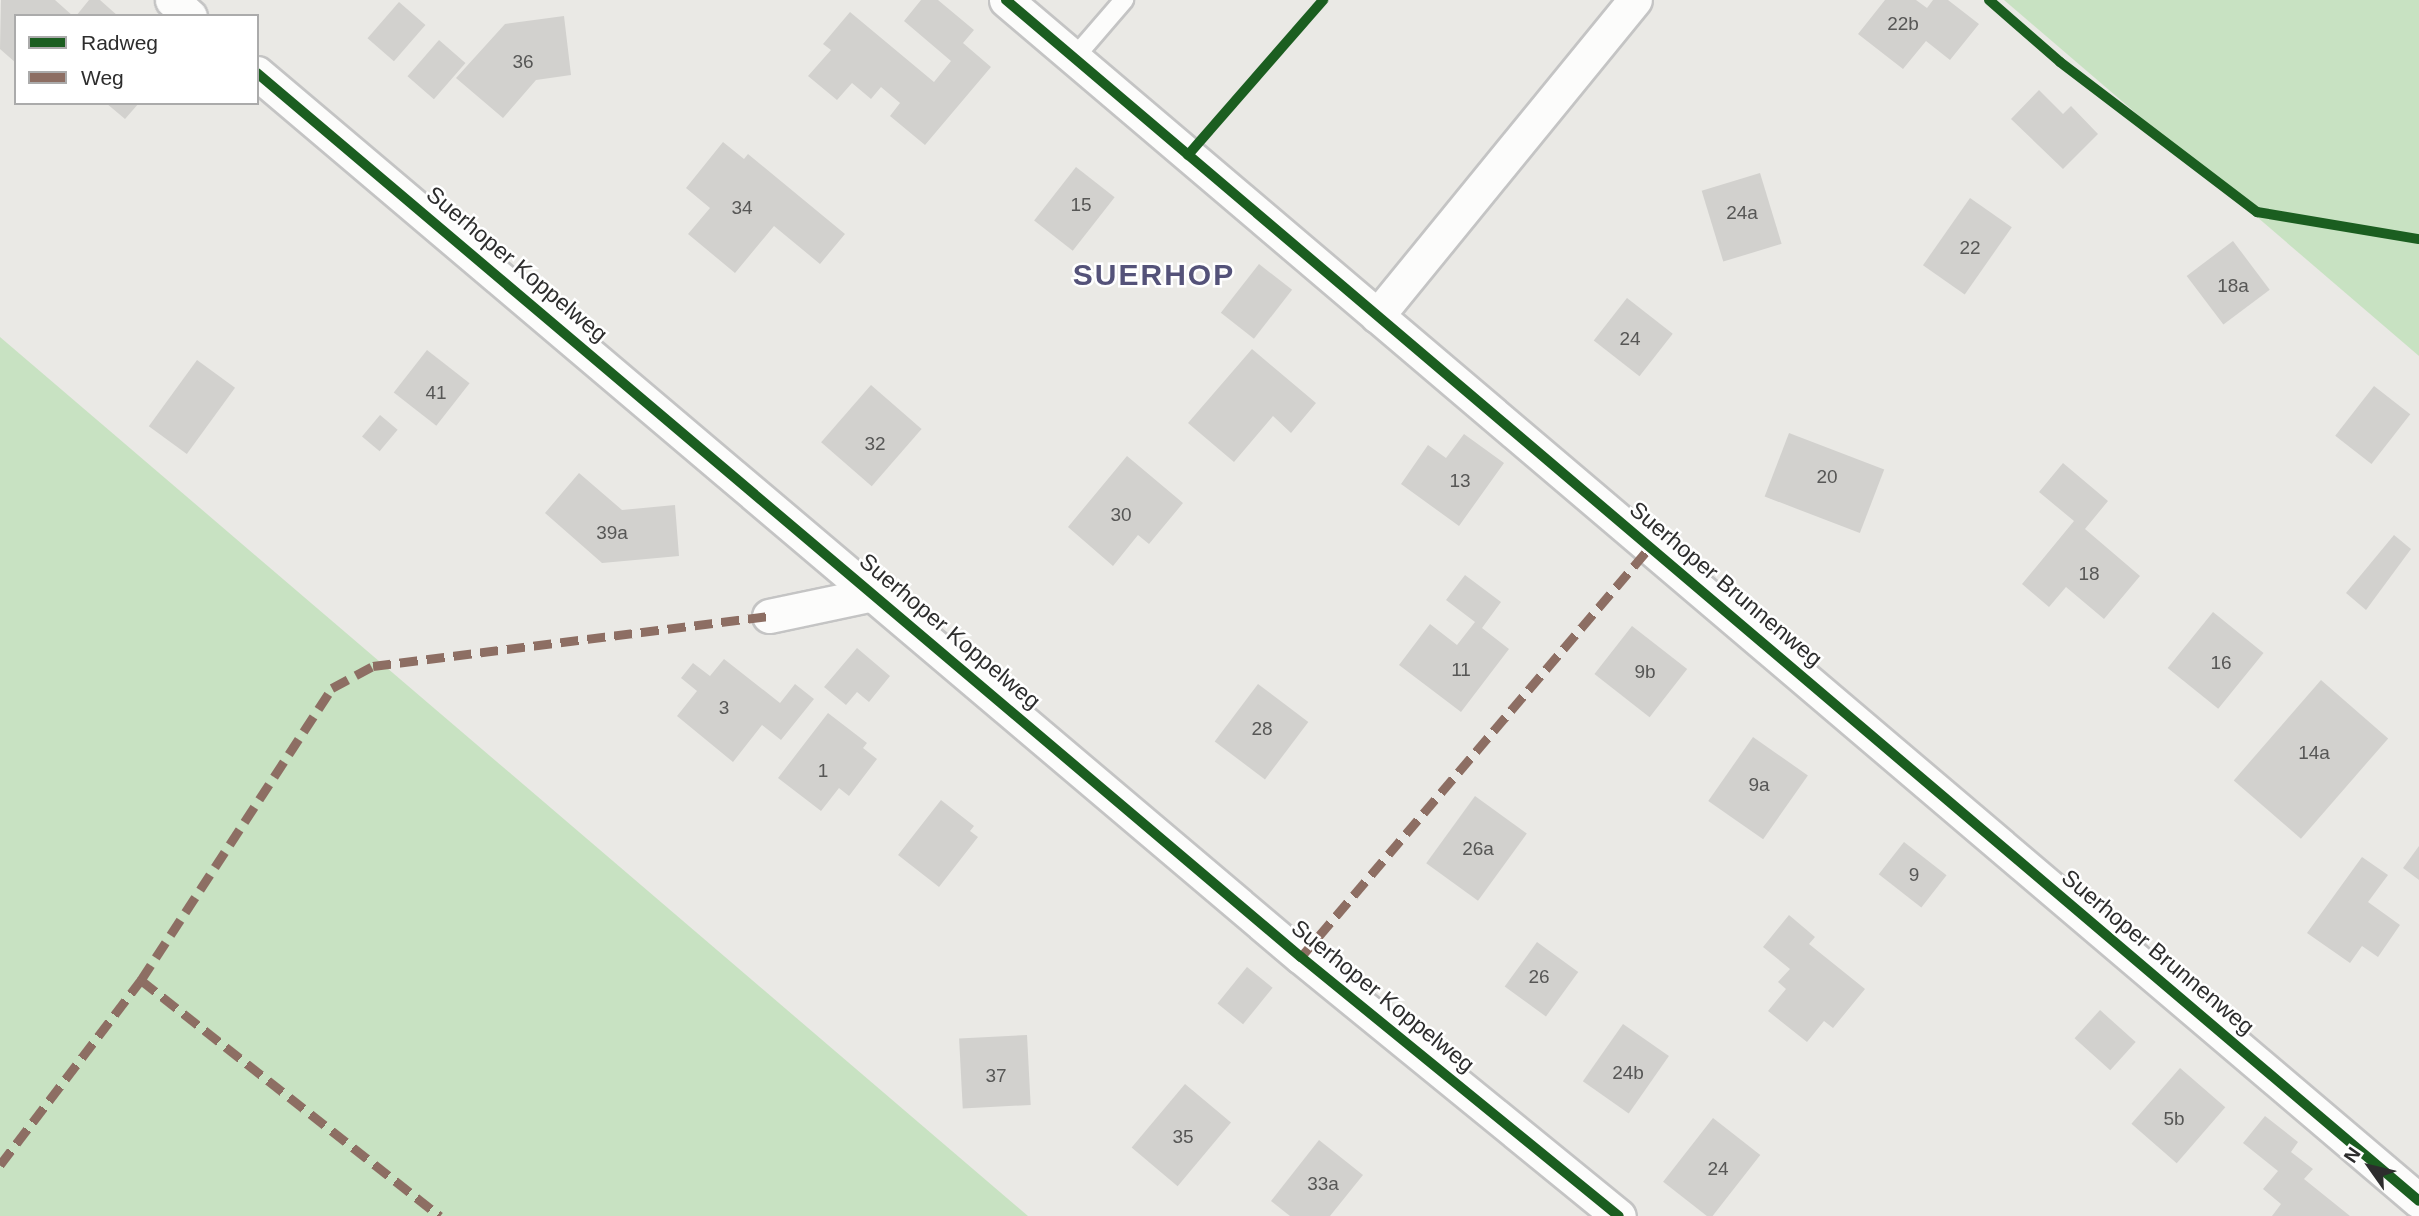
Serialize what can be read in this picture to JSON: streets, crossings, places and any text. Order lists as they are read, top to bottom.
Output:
{
  "streets": {
    "street": ["Suerhoper Koppelweg", "Suerhoper Brunnenweg"]
  },
  "districts": ["SUERHOP"],
  "house_numbers": [
    "22b",
    "36",
    "15",
    "34",
    "24a",
    "22",
    "18a",
    "24",
    "41",
    "32",
    "20",
    "13",
    "30",
    "39a",
    "18",
    "16",
    "11",
    "9b",
    "3",
    "28",
    "14a",
    "1",
    "9a",
    "26a",
    "9",
    "26",
    "24b",
    "37",
    "5b",
    "35",
    "24",
    "33a"
  ],
  "legend": ["Radweg", "Weg"],
  "north": "top left"
}
